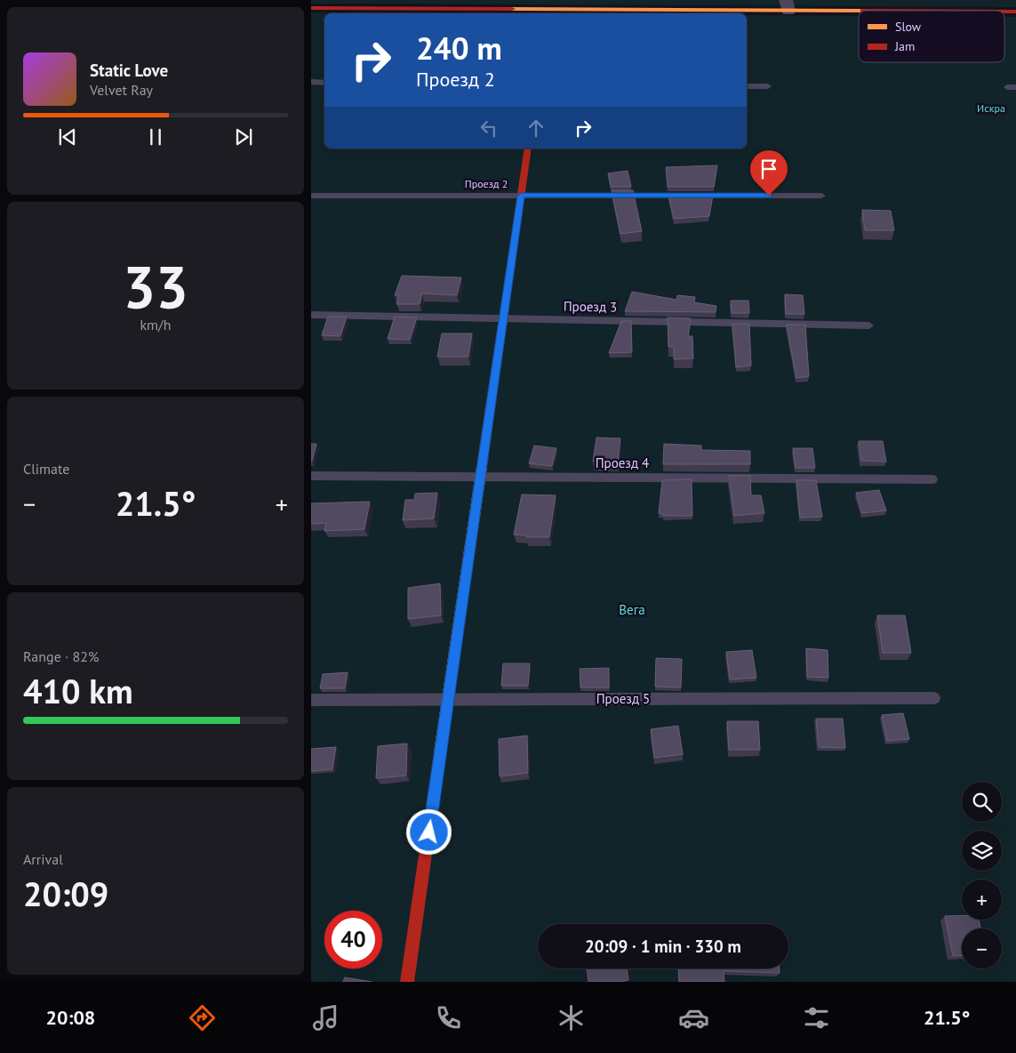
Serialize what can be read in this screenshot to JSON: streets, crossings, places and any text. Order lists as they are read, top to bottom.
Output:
{
  "streets": {
    "lane": [
      "Проезд 2",
      "Проезд 3",
      "Проезд 4",
      "Проезд 5"
    ]
  },
  "parks": ["Искра", "Вега"],
  "legend": ["Slow", "Jam"],
  "page": {
    "turn": ["240 m", "Проезд 2"],
    "song": ["Static Love", "Velvet Ray"],
    "tile": [
      ["33", "km/h"],
      "Climate",
      ["Range · 82%", "410 km"],
      ["Arrival", "20:09"]
    ],
    "heat": ["−", "21.5°", "+"],
    "map_buttons": ["+", "−"],
    "limit": "40",
    "trip": "20:09 · 1 min · 330 m",
    "tabs": ["20:08", "21.5°"]
  }
}
